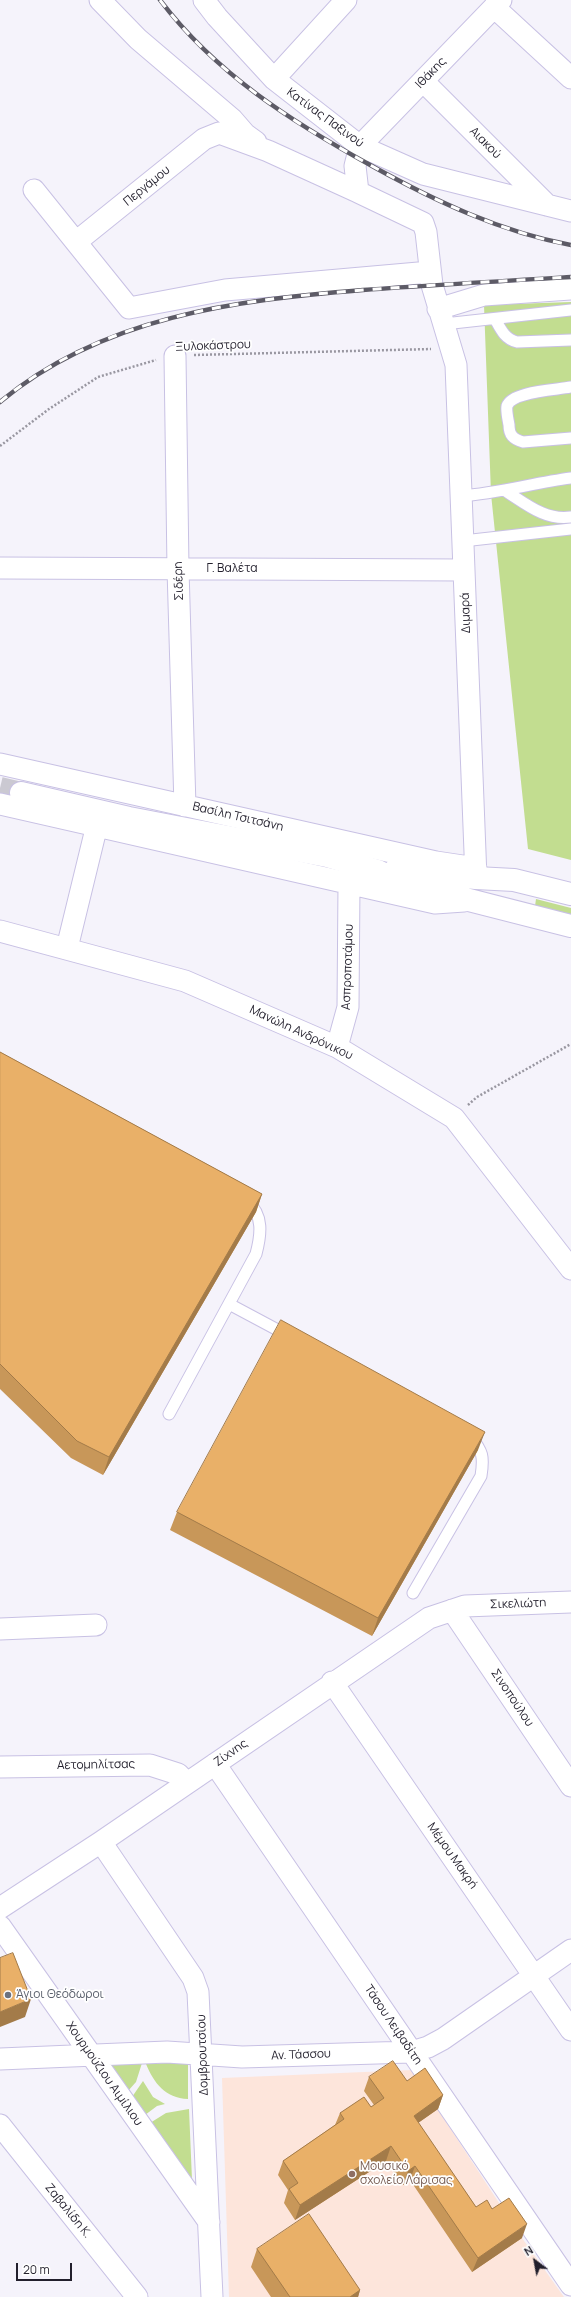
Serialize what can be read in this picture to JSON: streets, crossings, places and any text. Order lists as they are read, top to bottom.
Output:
{
  "streets": {
    "street": [
      "Ιθάκης",
      "Κατίνας Παξινού",
      "Αιακού",
      "Περγάμου",
      "Γ. Βαλέτα",
      "Σιδέρη",
      "Διμαρά",
      "Βασίλη Τσιτσάνη",
      "Ασπροποτάμου",
      "Μανώλη Ανδρόνικου",
      "Σικελιώτη",
      "Σινοπούλου",
      "Ζίχνης",
      "Αετομηλίτσας",
      "Μέμου Μακρή",
      "Τάσου Λειβαδίτη",
      "Δομβρουτσίου",
      "Αν. Τάσσου",
      "Χουρμούζιου Αιμίλιου",
      "Ζαβαλίδη Κ."
    ],
    "path": ["Ξυλοκάστρου"]
  },
  "crossings": [
    ["Ιθάκης", "Κατίνας Παξινού"],
    ["Ιθάκης", "Αιακού"],
    ["Κατίνας Παξινού", "Αιακού"],
    ["Ξυλοκάστρου", "Σιδέρη"],
    ["Ξυλοκάστρου", "Διμαρά"],
    ["Γ. Βαλέτα", "Σιδέρη"],
    ["Γ. Βαλέτα", "Διμαρά"],
    ["Σιδέρη", "Βασίλη Τσιτσάνη"],
    ["Διμαρά", "Βασίλη Τσιτσάνη"],
    ["Ασπροποτάμου", "Μανώλη Ανδρόνικου"],
    ["Σικελιώτη", "Σινοπούλου"],
    ["Σικελιώτη", "Ζίχνης"],
    ["Σινοπούλου", "Ζίχνης"],
    ["Ζίχνης", "Αετομηλίτσας"],
    ["Ζίχνης", "Μέμου Μακρή"],
    ["Ζίχνης", "Τάσου Λειβαδίτη"],
    ["Ζίχνης", "Δομβρουτσίου"],
    ["Μέμου Μακρή", "Αν. Τάσσου"],
    ["Τάσου Λειβαδίτη", "Αν. Τάσσου"],
    ["Δομβρουτσίου", "Αν. Τάσσου"],
    ["Δομβρουτσίου", "Χουρμούζιου Αιμίλιου"],
    ["Αν. Τάσσου", "Χουρμούζιου Αιμίλιου"]
  ],
  "places": ["Άγιοι Θεόδωροι", "Μουσικό σχολείο Λάρισας"],
  "scale_bar": "20 m",
  "north": "top left"
}
